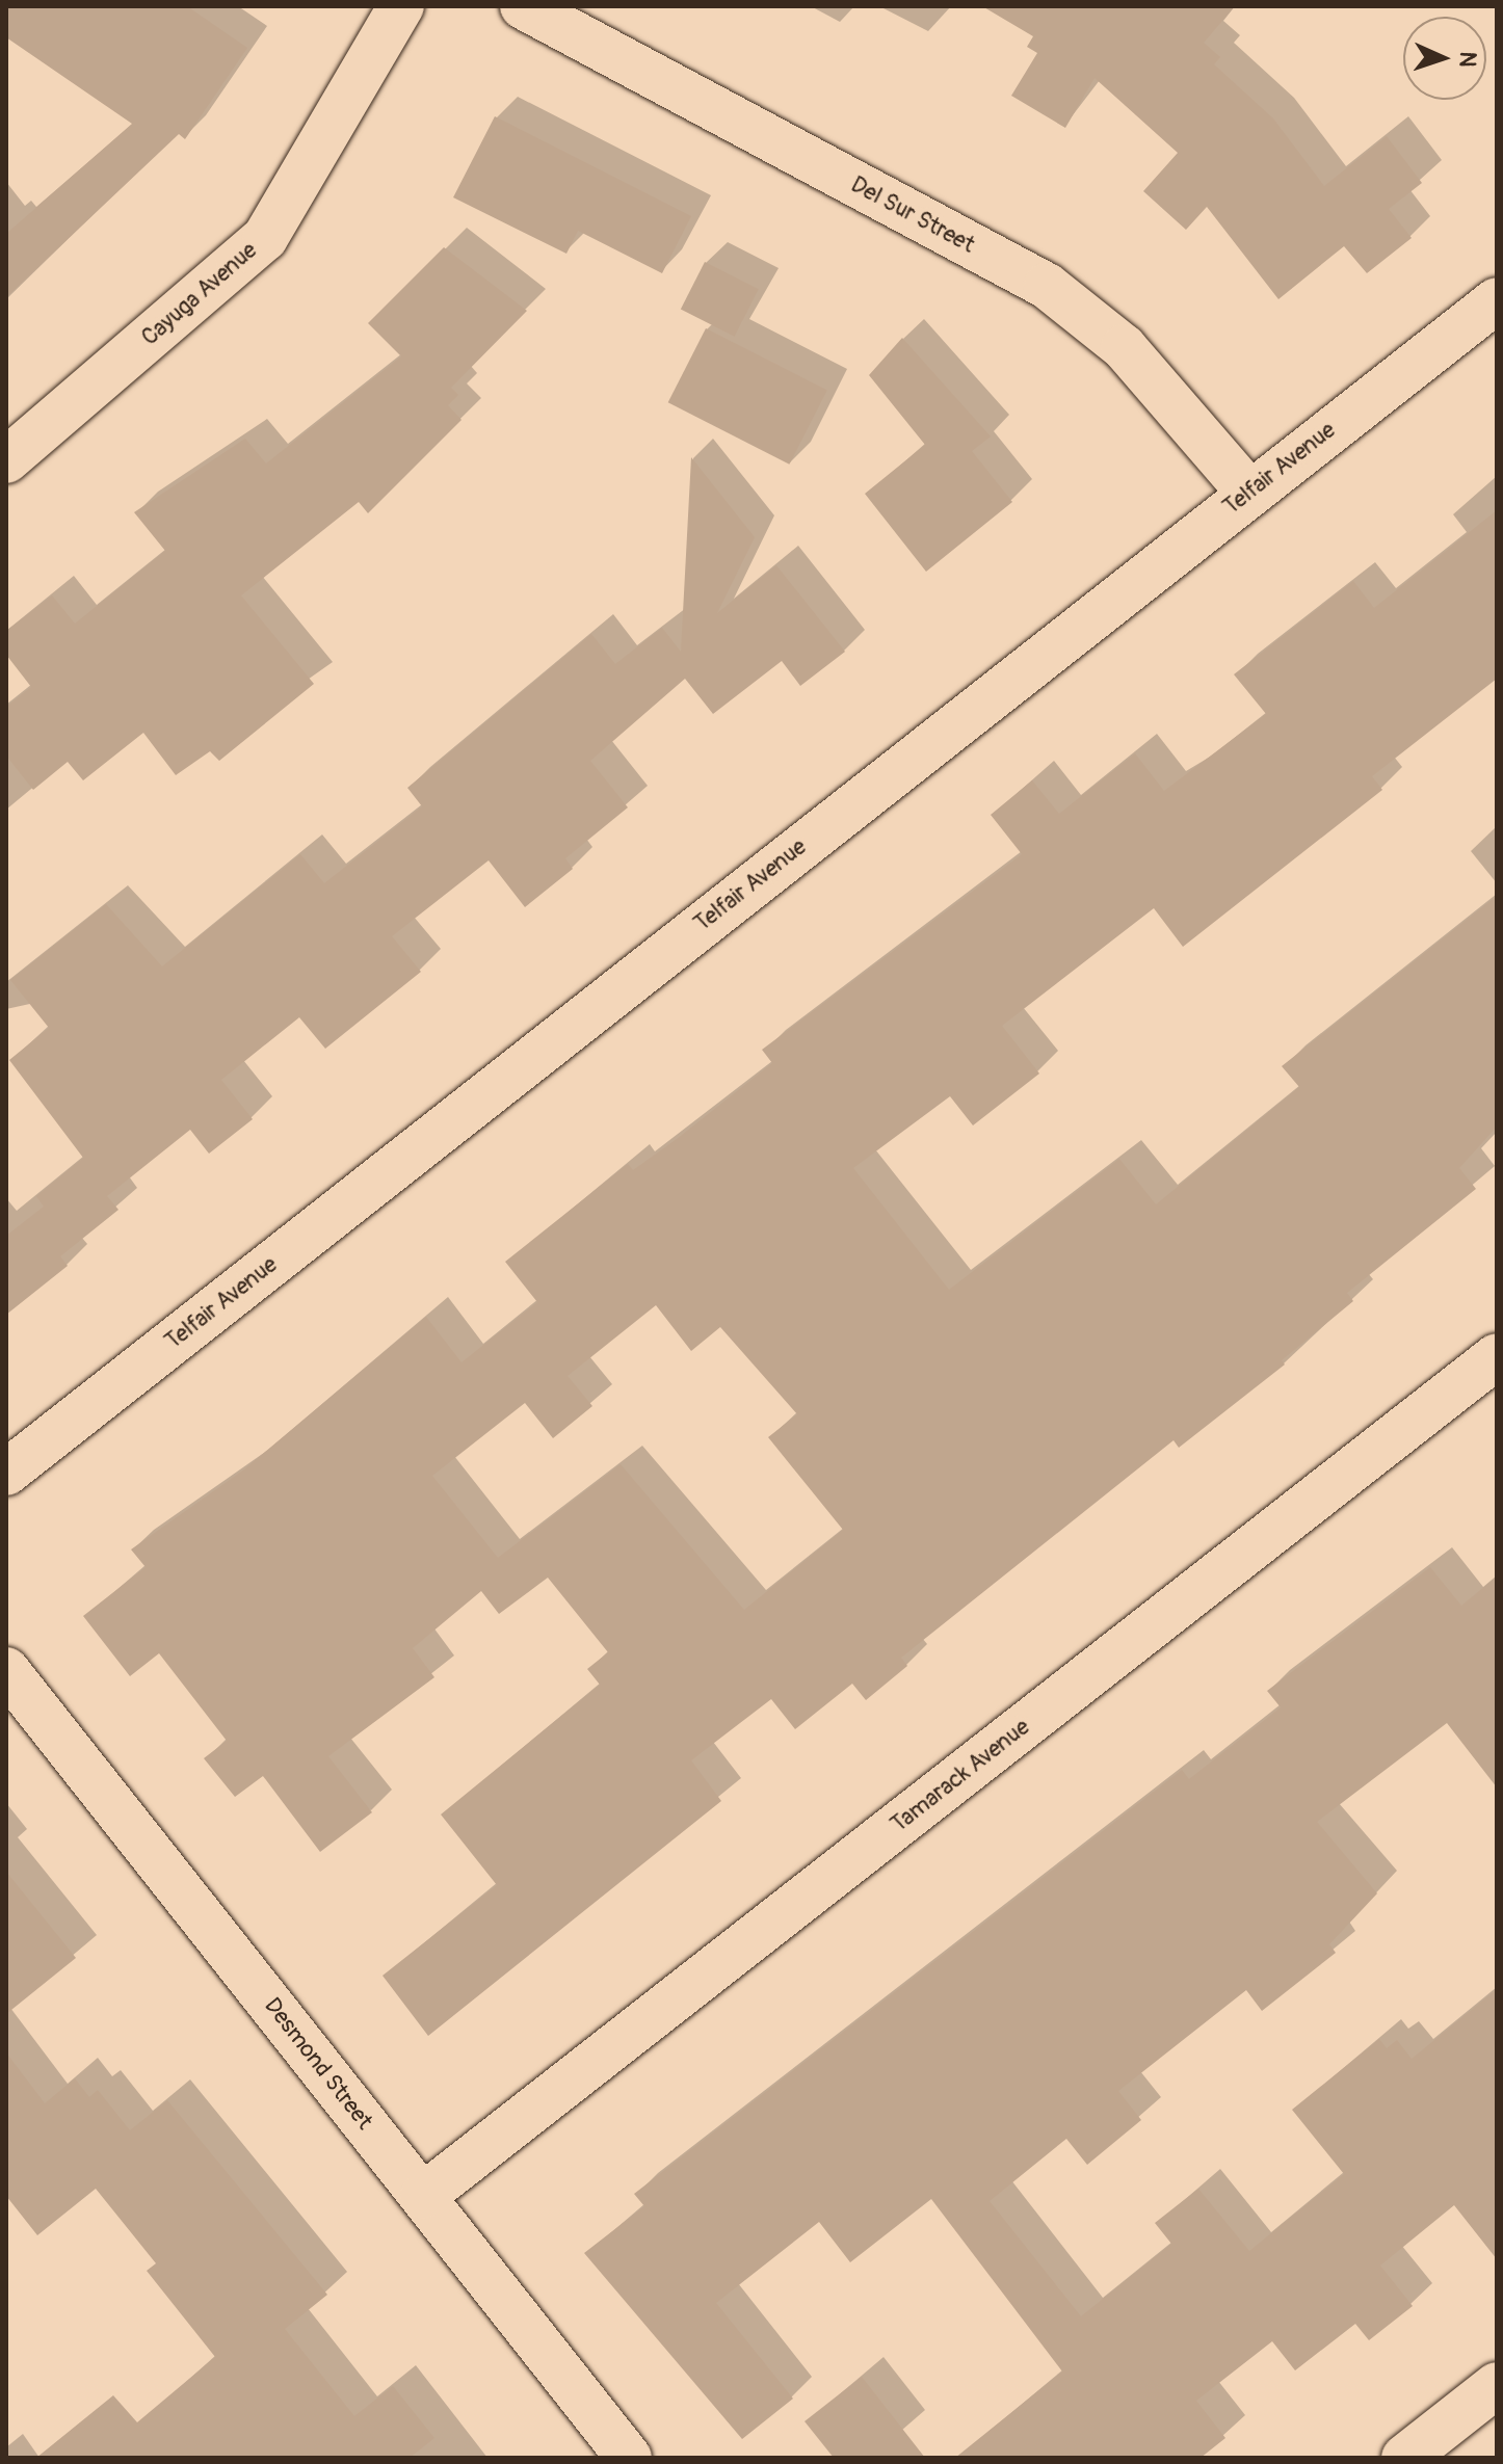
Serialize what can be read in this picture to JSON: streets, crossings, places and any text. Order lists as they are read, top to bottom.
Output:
{
  "streets": {
    "street": [
      "Del Sur Street",
      "Cayuga Avenue",
      "Telfair Avenue",
      "Tamarack Avenue",
      "Desmond Street"
    ]
  },
  "crossings": [
    ["Del Sur Street", "Telfair Avenue"],
    ["Tamarack Avenue", "Desmond Street"]
  ],
  "north": "right"
}
